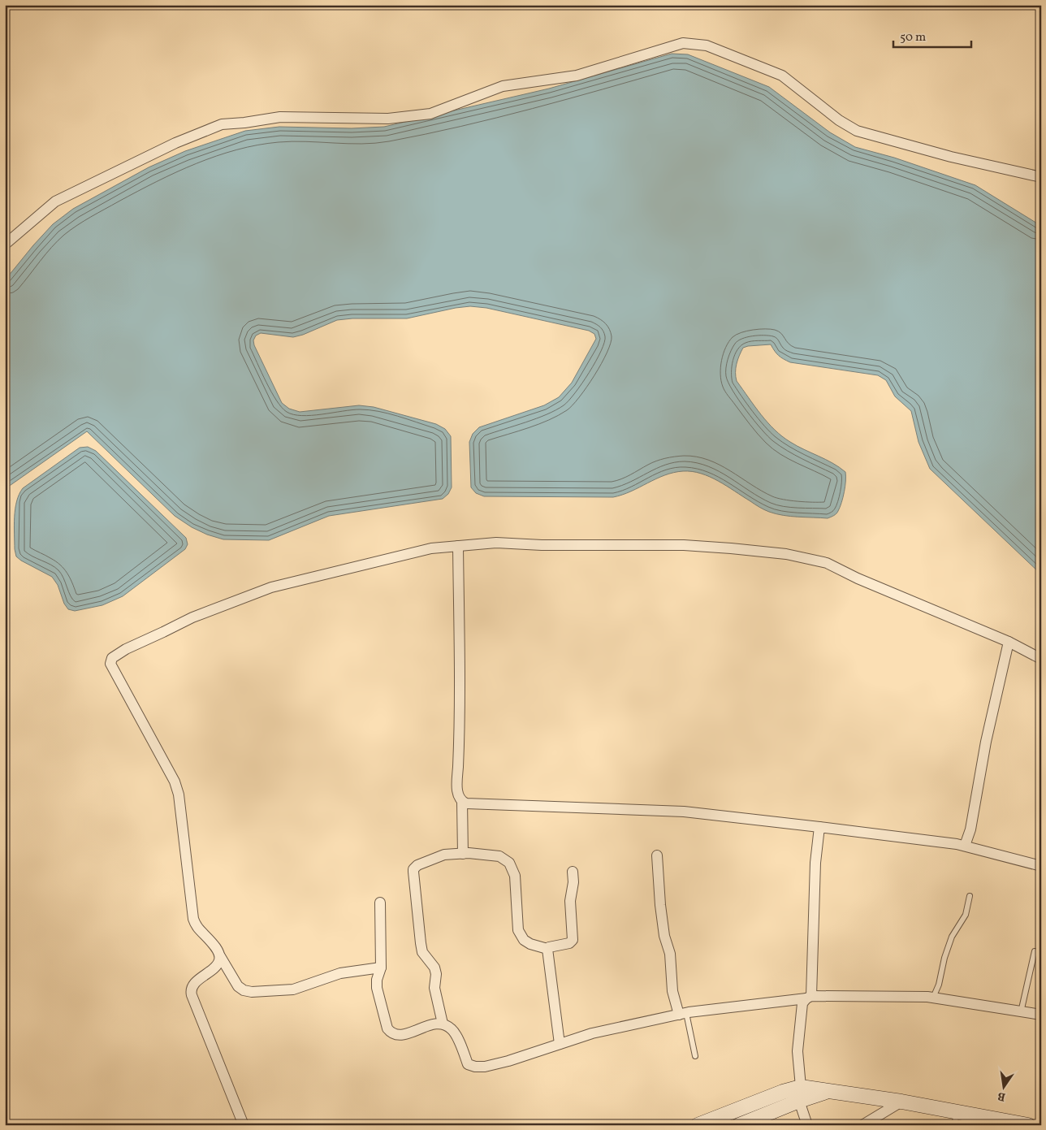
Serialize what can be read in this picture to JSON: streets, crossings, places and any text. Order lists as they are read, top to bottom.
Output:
{
  "scale_bar": "50 m",
  "north": "bottom"
}
